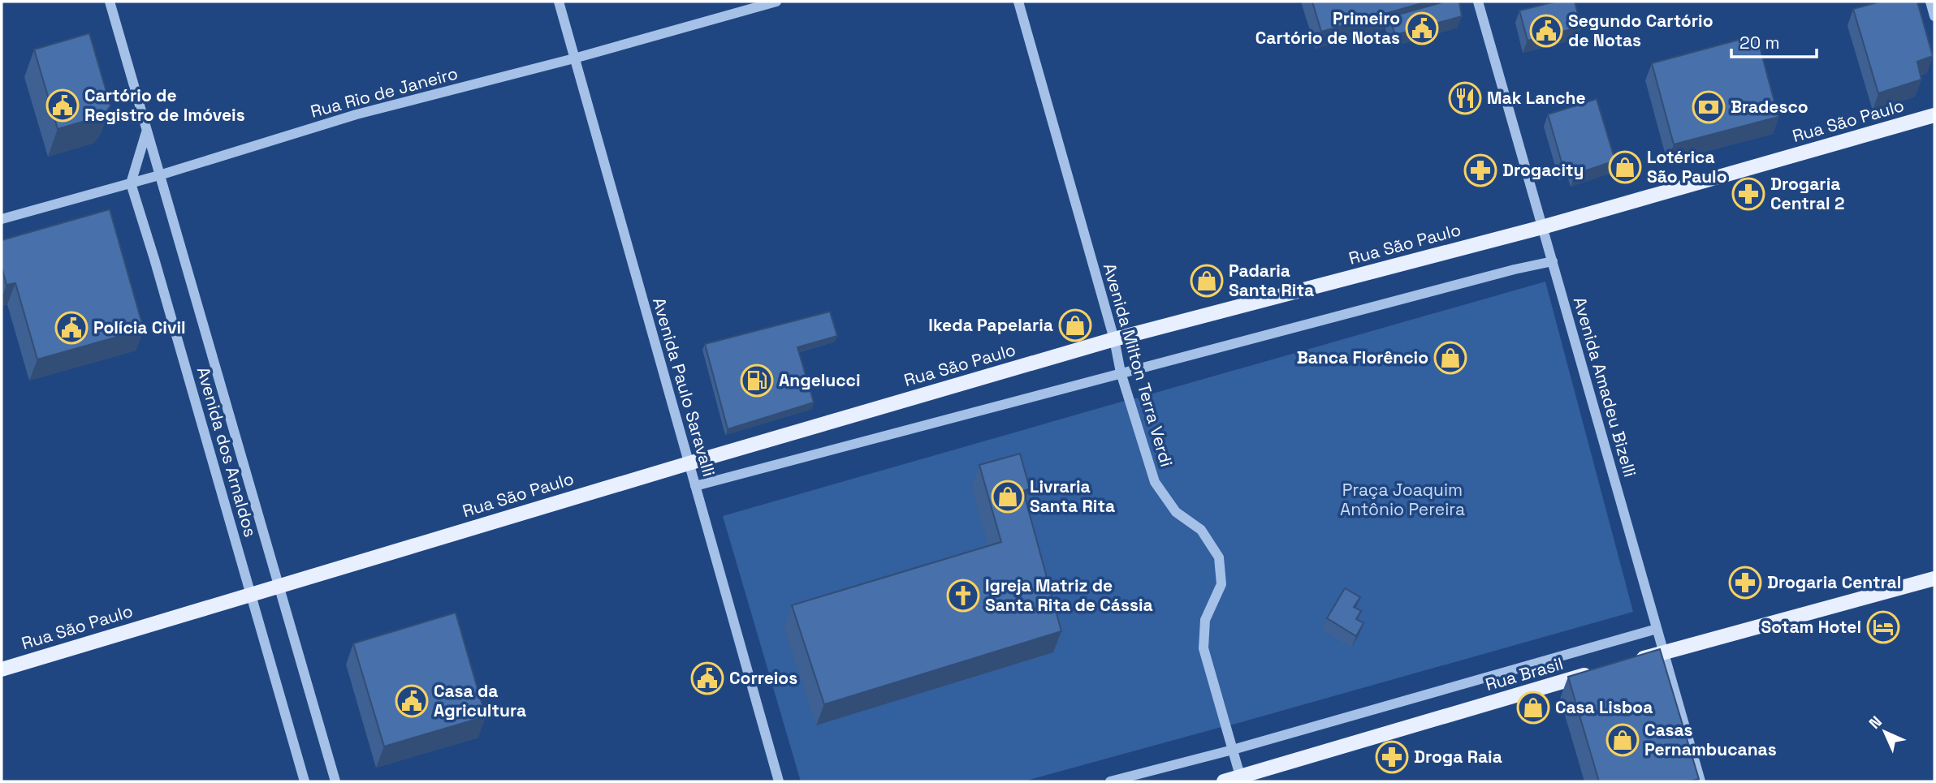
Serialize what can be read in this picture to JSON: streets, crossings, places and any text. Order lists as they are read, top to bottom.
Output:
{
  "streets": {
    "main road": ["Rua São Paulo", "Rua Brasil"],
    "street": [
      "Rua Rio de Janeiro",
      "Avenida Milton Terra Verdi",
      "Avenida Paulo Saravalli",
      "Avenida Amadeu Bizelli",
      "Avenida dos Arnaldos"
    ]
  },
  "crossings": [
    ["Rua Rio de Janeiro", "Avenida Paulo Saravalli"],
    ["Rua Rio de Janeiro", "Avenida dos Arnaldos"],
    ["Rua São Paulo", "Avenida Milton Terra Verdi"],
    ["Rua São Paulo", "Avenida Paulo Saravalli"],
    ["Rua São Paulo", "Avenida Amadeu Bizelli"],
    ["Rua São Paulo", "Avenida dos Arnaldos"],
    ["Avenida Milton Terra Verdi", "Rua Brasil"],
    ["Avenida Amadeu Bizelli", "Rua Brasil"]
  ],
  "parks": ["Praça Joaquim Antônio Pereira"],
  "places": {
    "public building": [
      "Primeiro Cartório de Notas",
      "Segundo Cartório de Notas",
      "Cartório de Registro de Imóveis",
      "Polícia Civil",
      "Correios",
      "Casa da Agricultura"
    ],
    "restaurant": ["Mak Lanche"],
    "bank": ["Bradesco"],
    "shop": [
      "Lotérica São Paulo",
      "Padaria Santa Rita",
      "Ikeda Papelaria",
      "Banca Florêncio",
      "Livraria Santa Rita",
      "Casa Lisboa",
      "Casas Pernambucanas"
    ],
    "pharmacy": [
      "Drogacity",
      "Drogaria Central 2",
      "Drogaria Central",
      "Droga Raia"
    ],
    "fuel station": ["Angelucci"],
    "church": ["Igreja Matriz de Santa Rita de Cássia"],
    "hotel": ["Sotam Hotel"]
  },
  "scale_bar": "20 m",
  "north": "top left"
}
